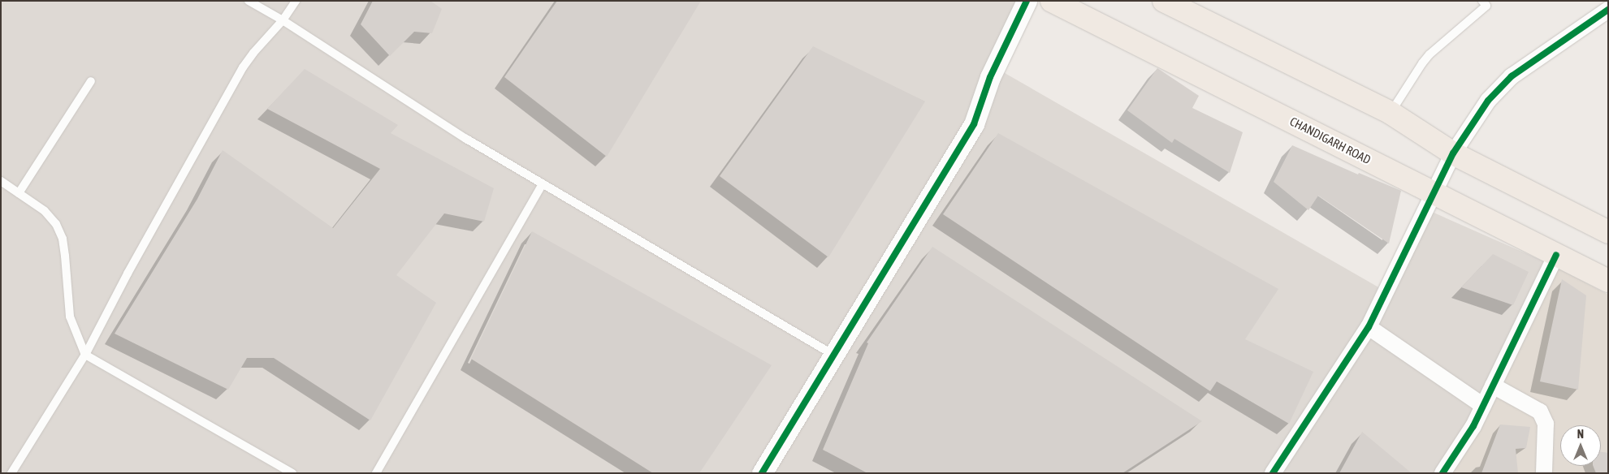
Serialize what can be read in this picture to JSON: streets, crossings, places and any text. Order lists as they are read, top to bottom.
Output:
{
  "streets": {
    "main road": ["CHANDIGARH ROAD"]
  },
  "north": "top"
}
